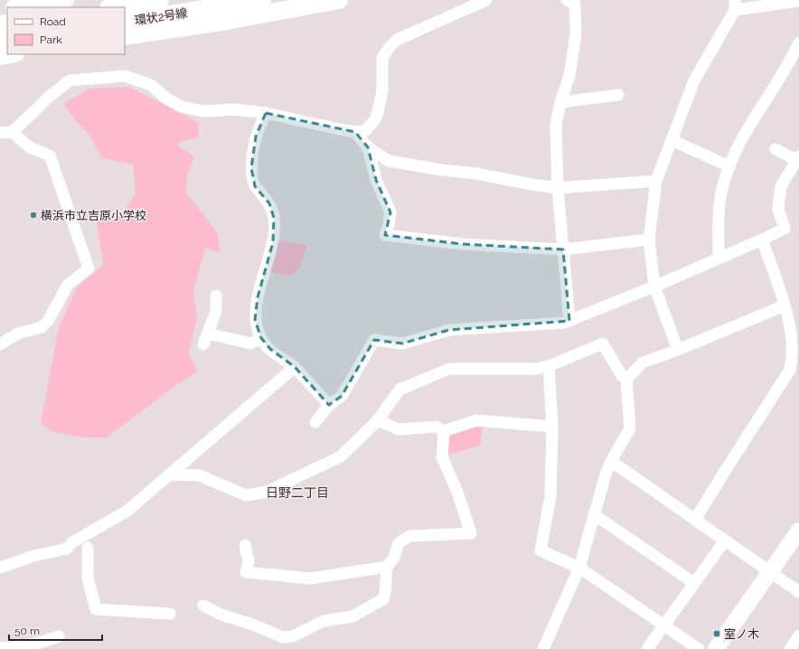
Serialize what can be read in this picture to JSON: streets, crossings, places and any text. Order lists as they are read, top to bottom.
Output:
{
  "streets": {
    "main road": ["環状2号線"]
  },
  "districts": ["日野二丁目"],
  "places": {
    "other": ["横浜市立吉原小学校"],
    "transit": ["室ノ木"]
  },
  "legend": ["Road", "Park"],
  "scale_bar": "50 m"
}
